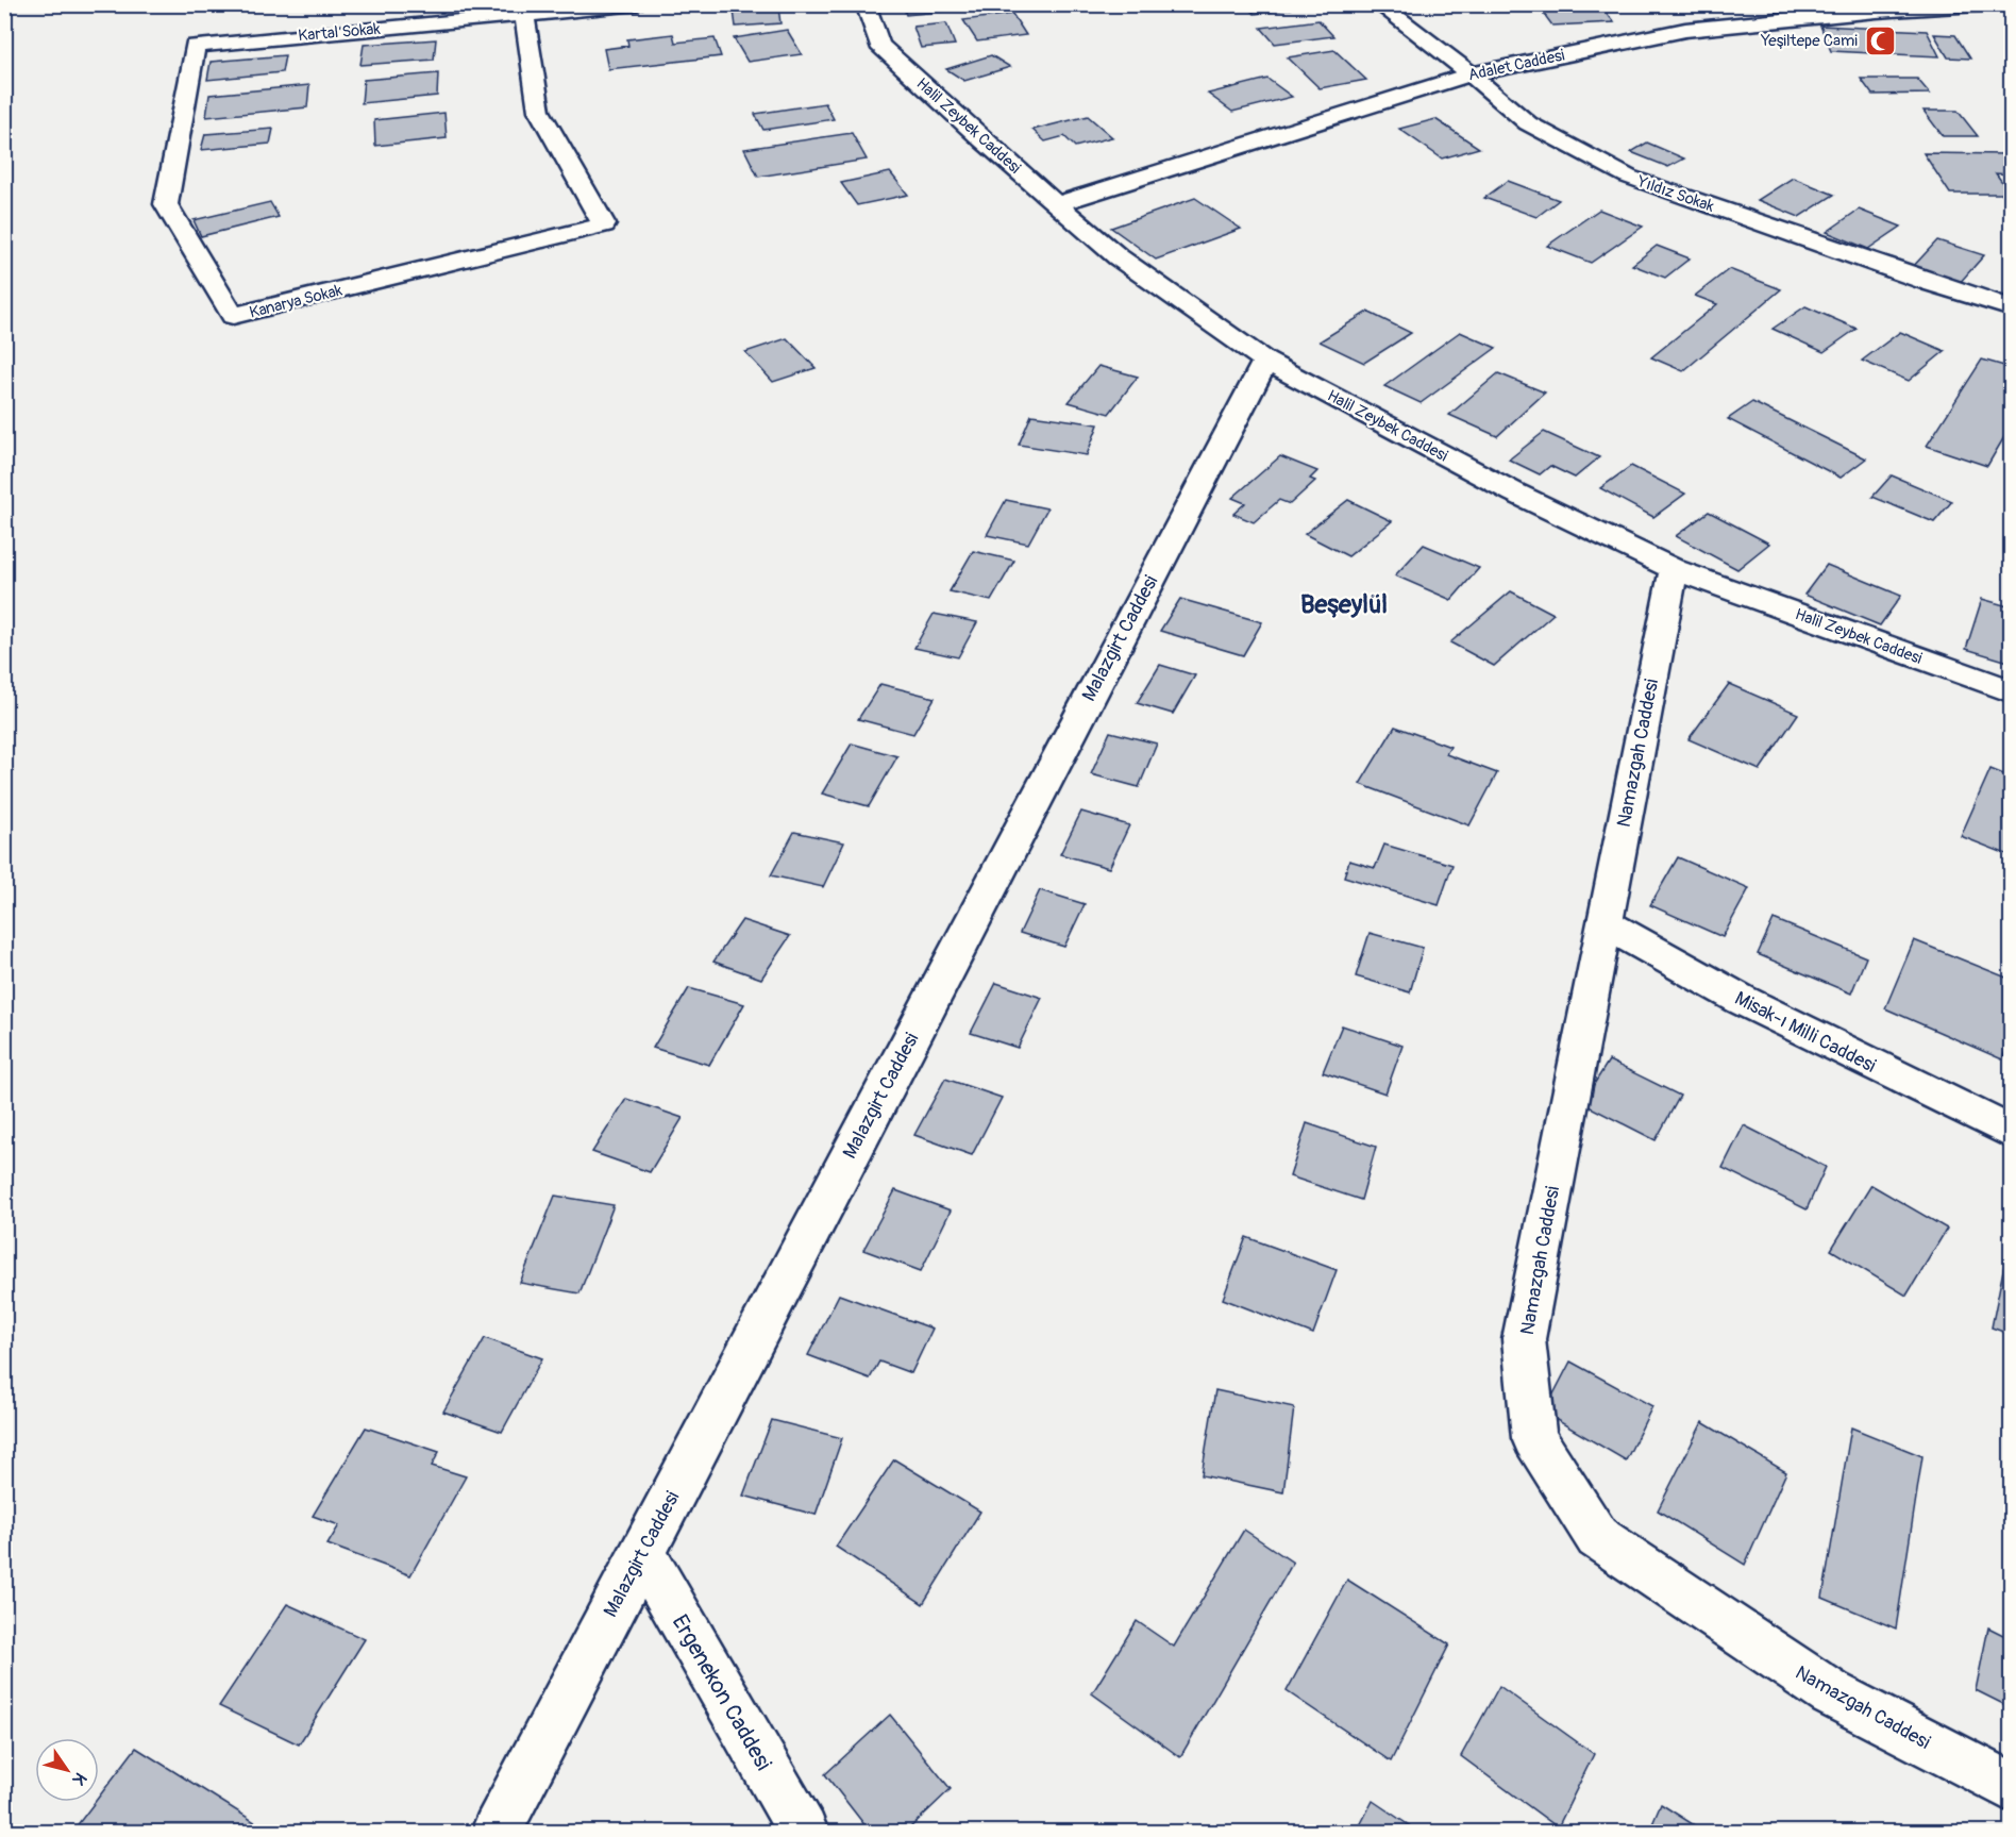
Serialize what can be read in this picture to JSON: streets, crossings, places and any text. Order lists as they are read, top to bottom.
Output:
{
  "streets": {
    "street": [
      "Kartal Sokak",
      "Adalet Caddesi",
      "Halil Zeybek Caddesi",
      "Yıldız Sokak",
      "Kanarya Sokak",
      "Malazgirt Caddesi",
      "Namazgah Caddesi",
      "Misak-ı Milli Caddesi",
      "Ergenekon Caddesi"
    ]
  },
  "crossings": [
    ["Kartal Sokak", "Kanarya Sokak"],
    ["Adalet Caddesi", "Halil Zeybek Caddesi"],
    ["Adalet Caddesi", "Yıldız Sokak"],
    ["Halil Zeybek Caddesi", "Malazgirt Caddesi"],
    ["Halil Zeybek Caddesi", "Namazgah Caddesi"],
    ["Malazgirt Caddesi", "Ergenekon Caddesi"],
    ["Namazgah Caddesi", "Misak-ı Milli Caddesi"]
  ],
  "districts": ["Beşeylül"],
  "places": {
    "mosque": ["Yeşiltepe Cami"]
  },
  "north": "bottom right"
}
